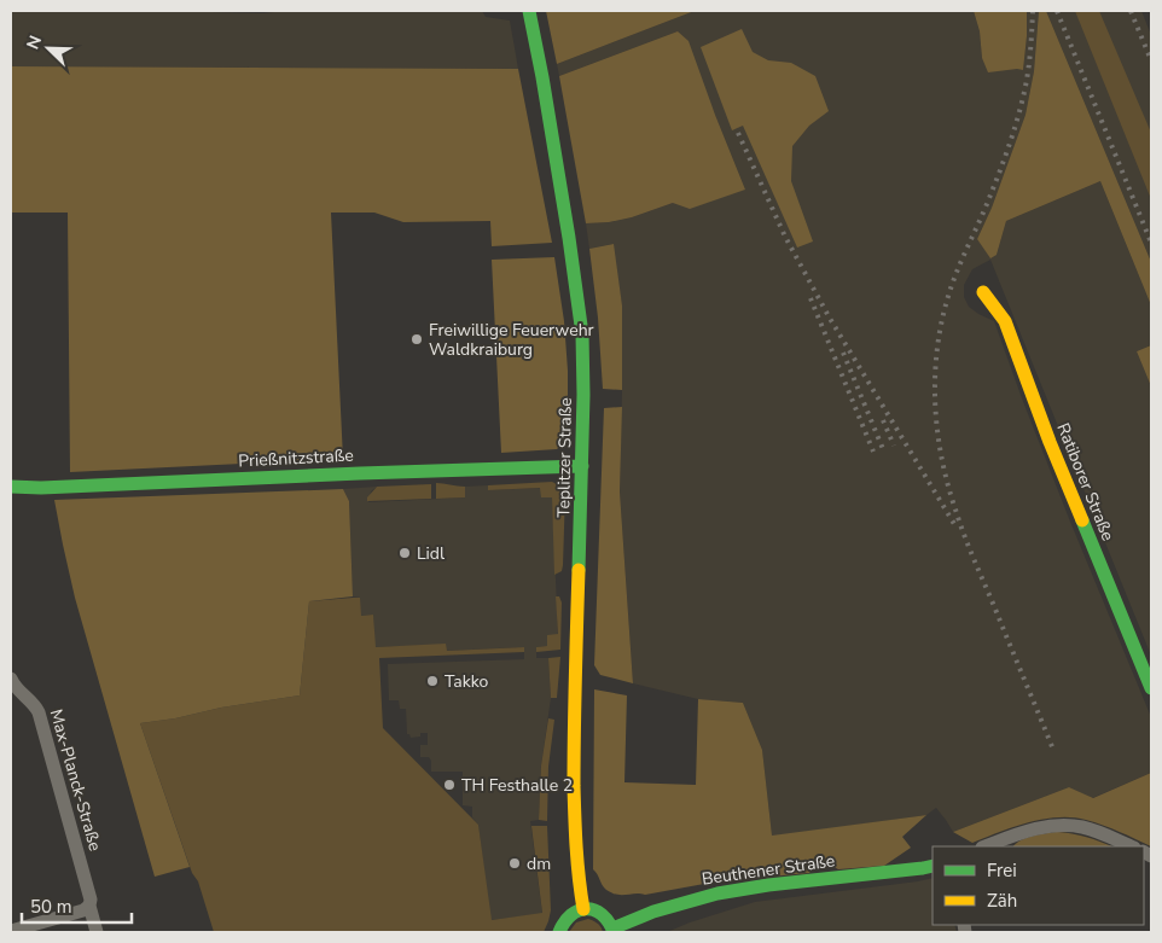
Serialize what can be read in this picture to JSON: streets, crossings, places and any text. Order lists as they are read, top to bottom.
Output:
{
  "streets": {
    "street": [
      "Prießnitzstraße",
      "Teplitzer Straße",
      "Ratiborer Straße",
      "Max-Planck-Straße",
      "Beuthener Straße"
    ]
  },
  "crossings": [
    ["Prießnitzstraße", "Teplitzer Straße"]
  ],
  "places": [
    "Freiwillige Feuerwehr Waldkraiburg",
    "Lidl",
    "Takko",
    "TH Festhalle 2",
    "dm"
  ],
  "legend": ["Frei", "Zäh"],
  "scale_bar": "50 m",
  "north": "top left"
}
